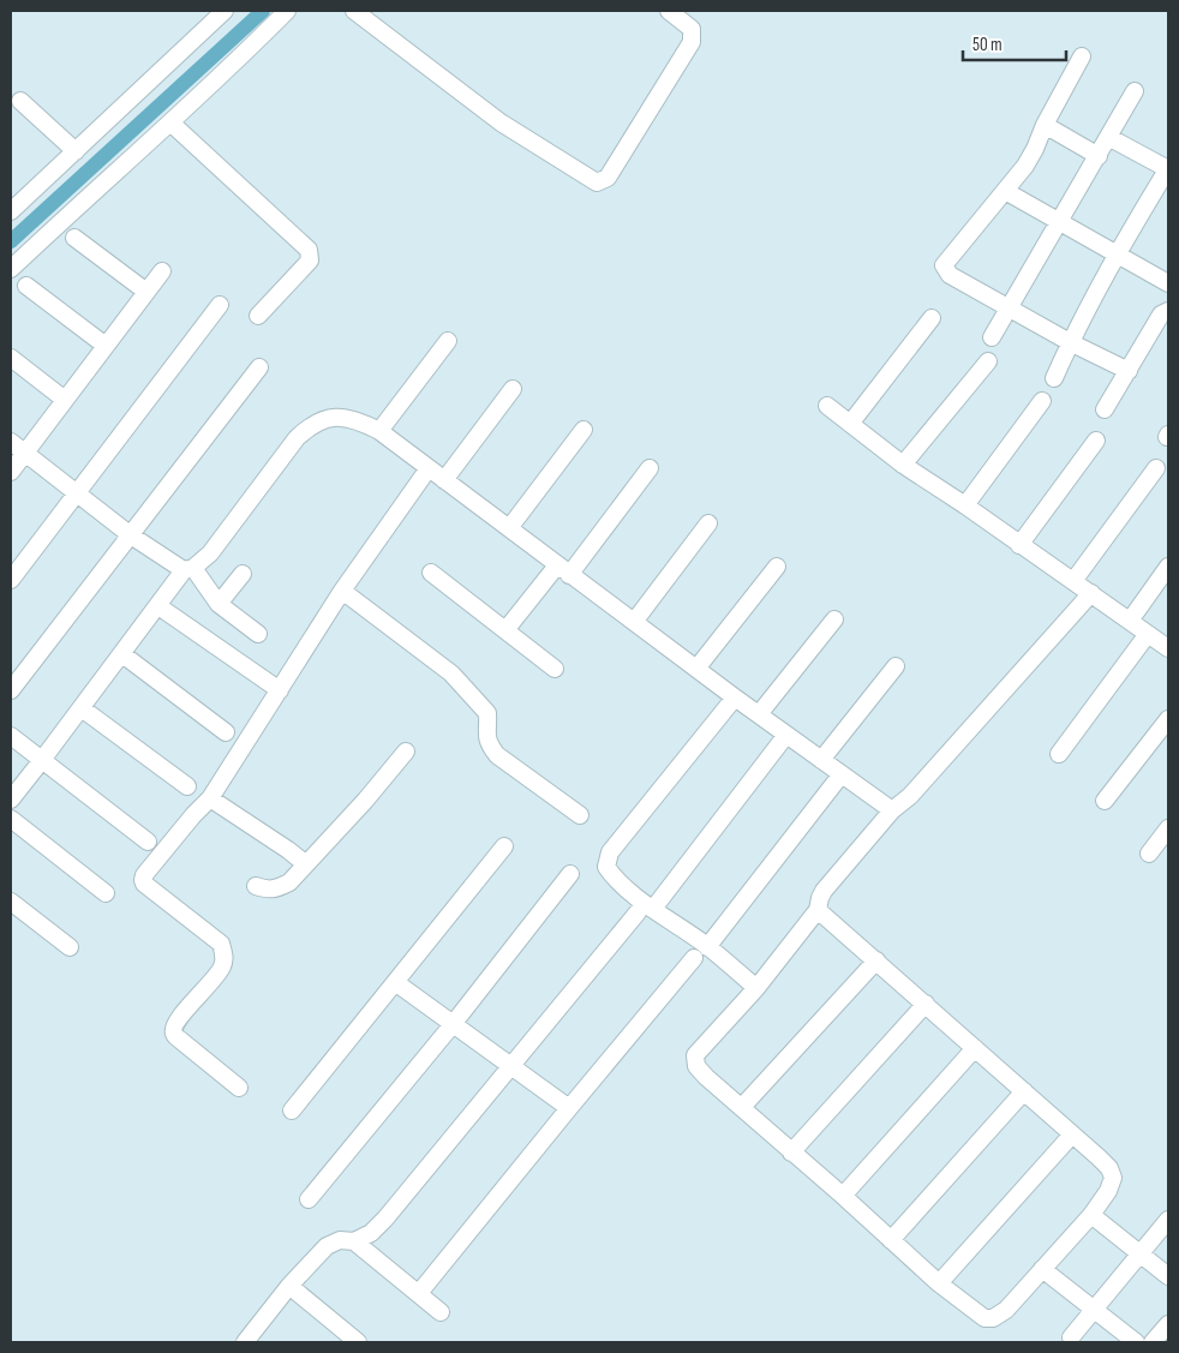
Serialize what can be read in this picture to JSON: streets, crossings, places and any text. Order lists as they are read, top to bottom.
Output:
{
  "scale_bar": "50 m"
}
